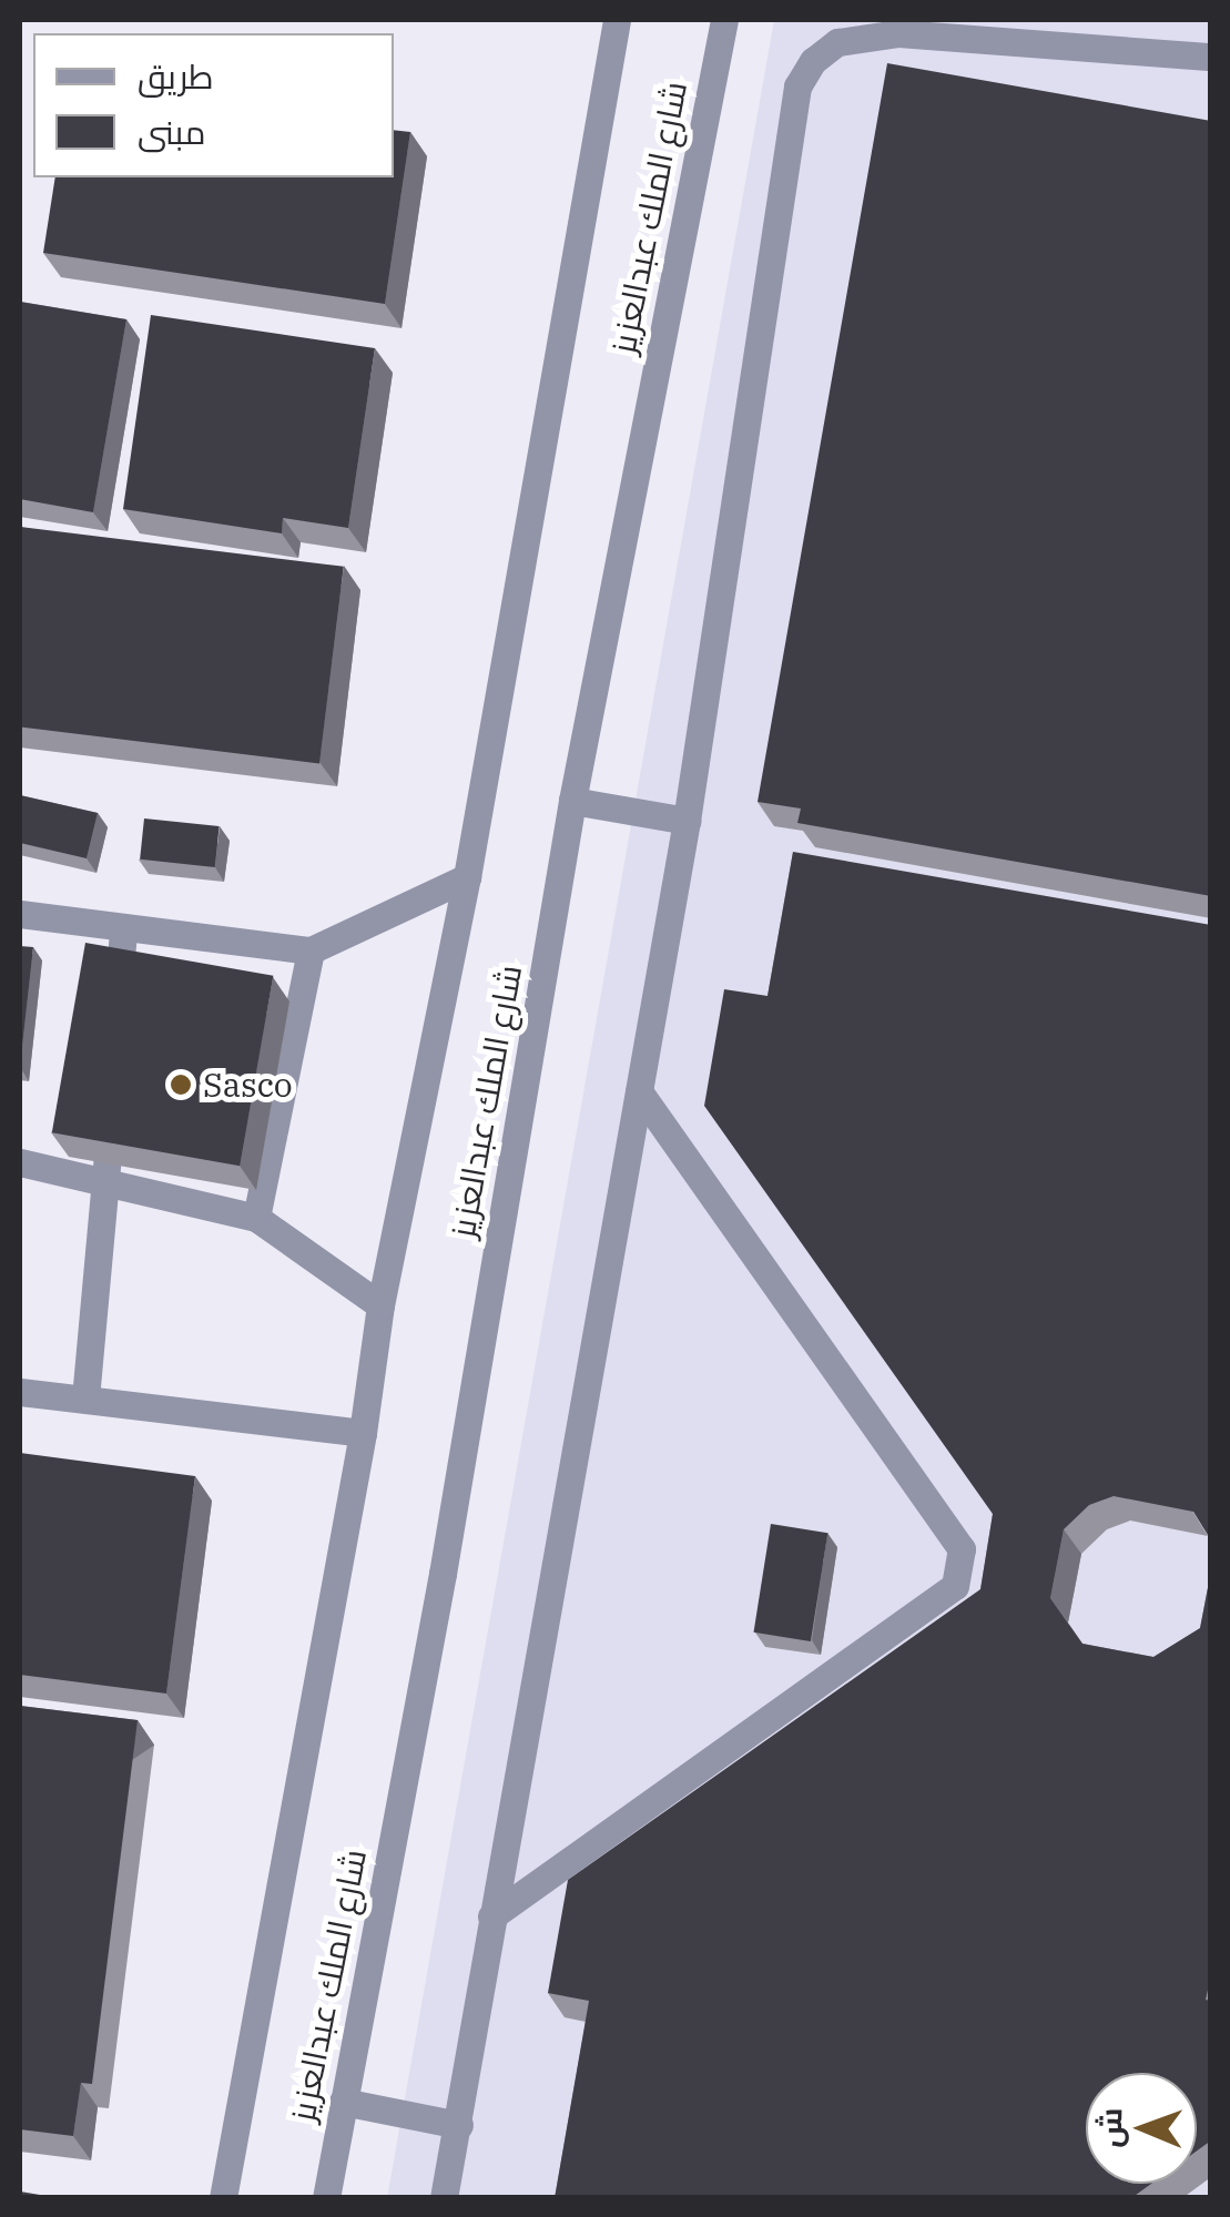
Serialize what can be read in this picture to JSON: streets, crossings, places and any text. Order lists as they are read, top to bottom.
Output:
{
  "streets": {
    "street": ["شارع الملك عبدالعزيز"]
  },
  "places": ["Sasco"],
  "legend": ["طريق", "مبنى"],
  "north": "left"
}
